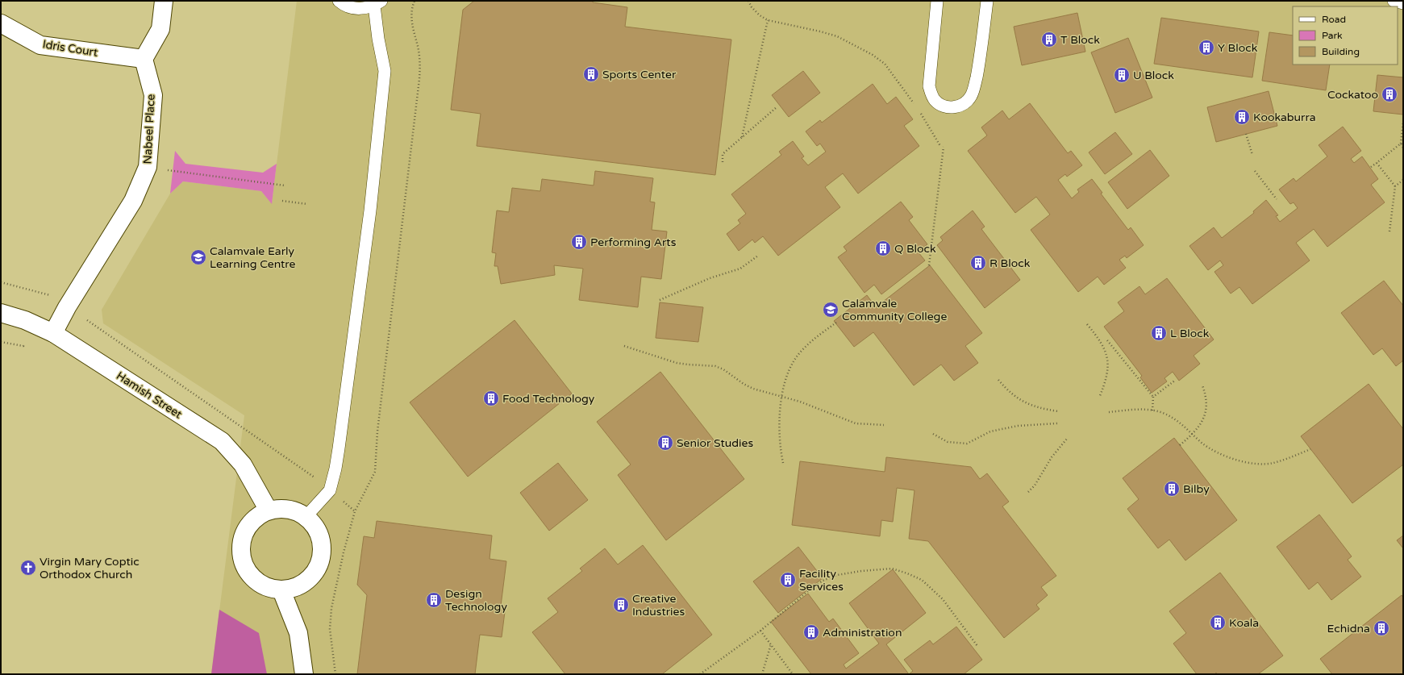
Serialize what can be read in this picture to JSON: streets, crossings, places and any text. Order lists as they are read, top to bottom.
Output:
{
  "streets": {
    "street": ["Idris Court", "Nabeel Place", "Hamish Street"]
  },
  "crossings": [
    ["Idris Court", "Nabeel Place"],
    ["Nabeel Place", "Hamish Street"]
  ],
  "places": {
    "building": [
      "T Block",
      "Y Block",
      "Sports Center",
      "U Block",
      "Cockatoo",
      "Kookaburra",
      "Performing Arts",
      "Q Block",
      "R Block",
      "L Block",
      "Food Technology",
      "Senior Studies",
      "Bilby",
      "Facility Services",
      "Design Technology",
      "Creative Industries",
      "Koala",
      "Echidna",
      "Administration"
    ],
    "school or university": ["Calamvale Early Learning Centre", "Calamvale Community College"],
    "church": ["Virgin Mary Coptic Orthodox Church"]
  },
  "legend": ["Road", "Park", "Building"]
}
